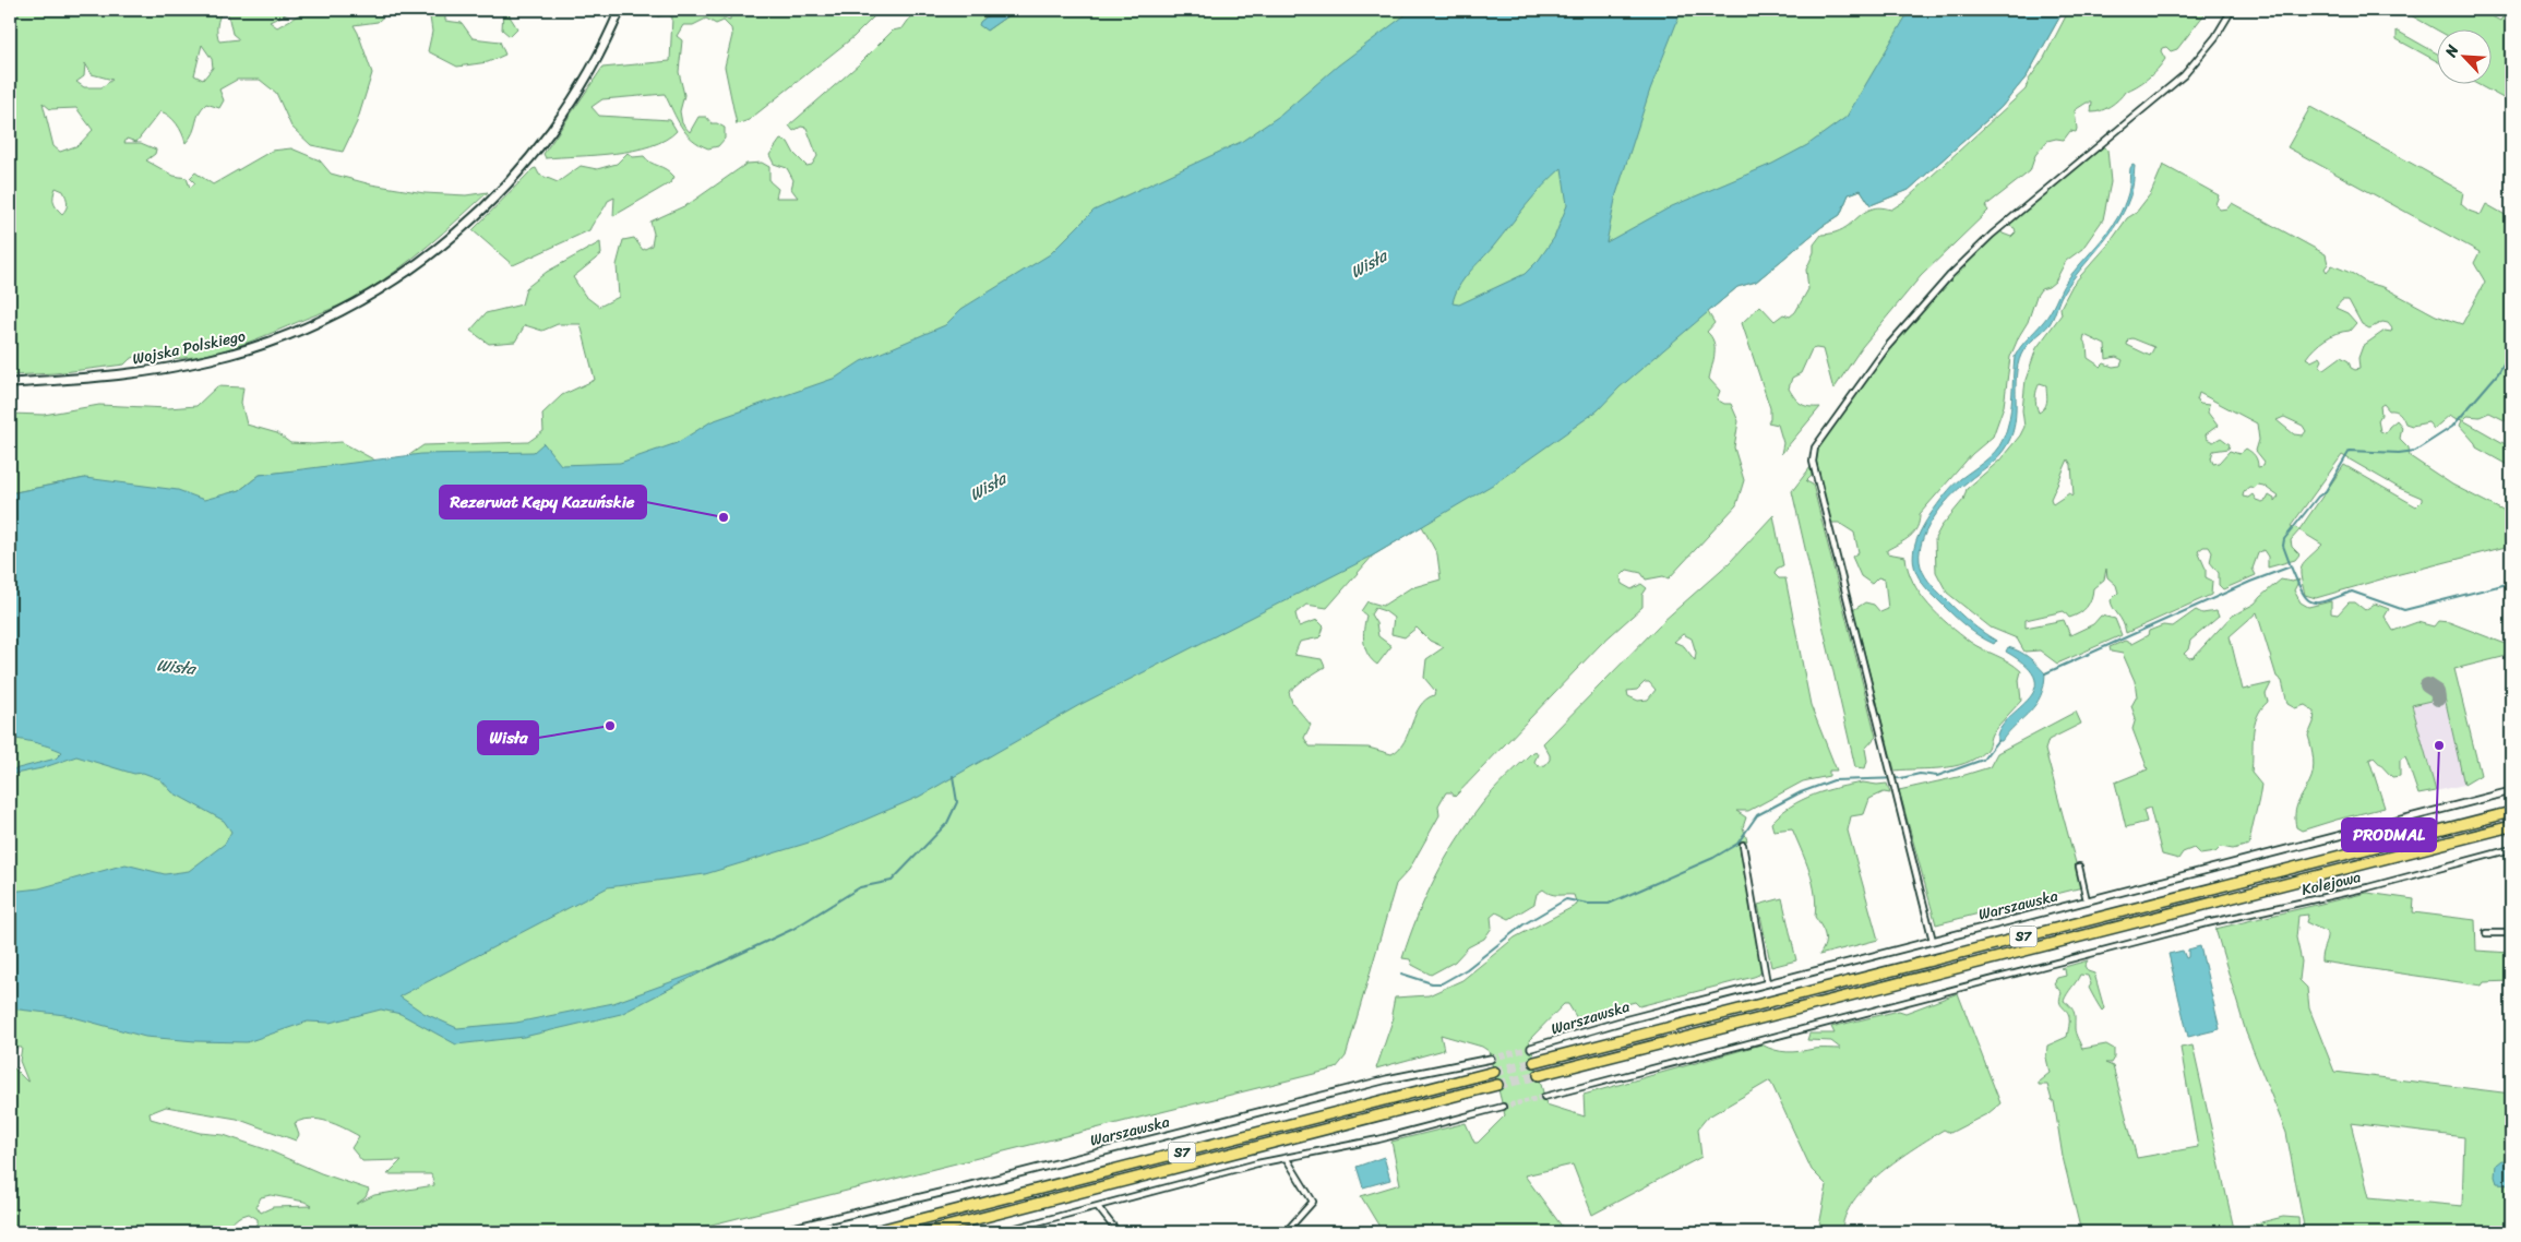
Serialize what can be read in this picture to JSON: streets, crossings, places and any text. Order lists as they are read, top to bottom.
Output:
{
  "streets": {
    "highway": ["S7"],
    "main road": ["Wojska Polskiego"],
    "street": ["Kolejowa", "Warszawska"]
  },
  "water": ["Wisła"],
  "places": ["Rezerwat Kępy Kazuńskie", "Wisła", "PRODMAL"],
  "north": "top left"
}
